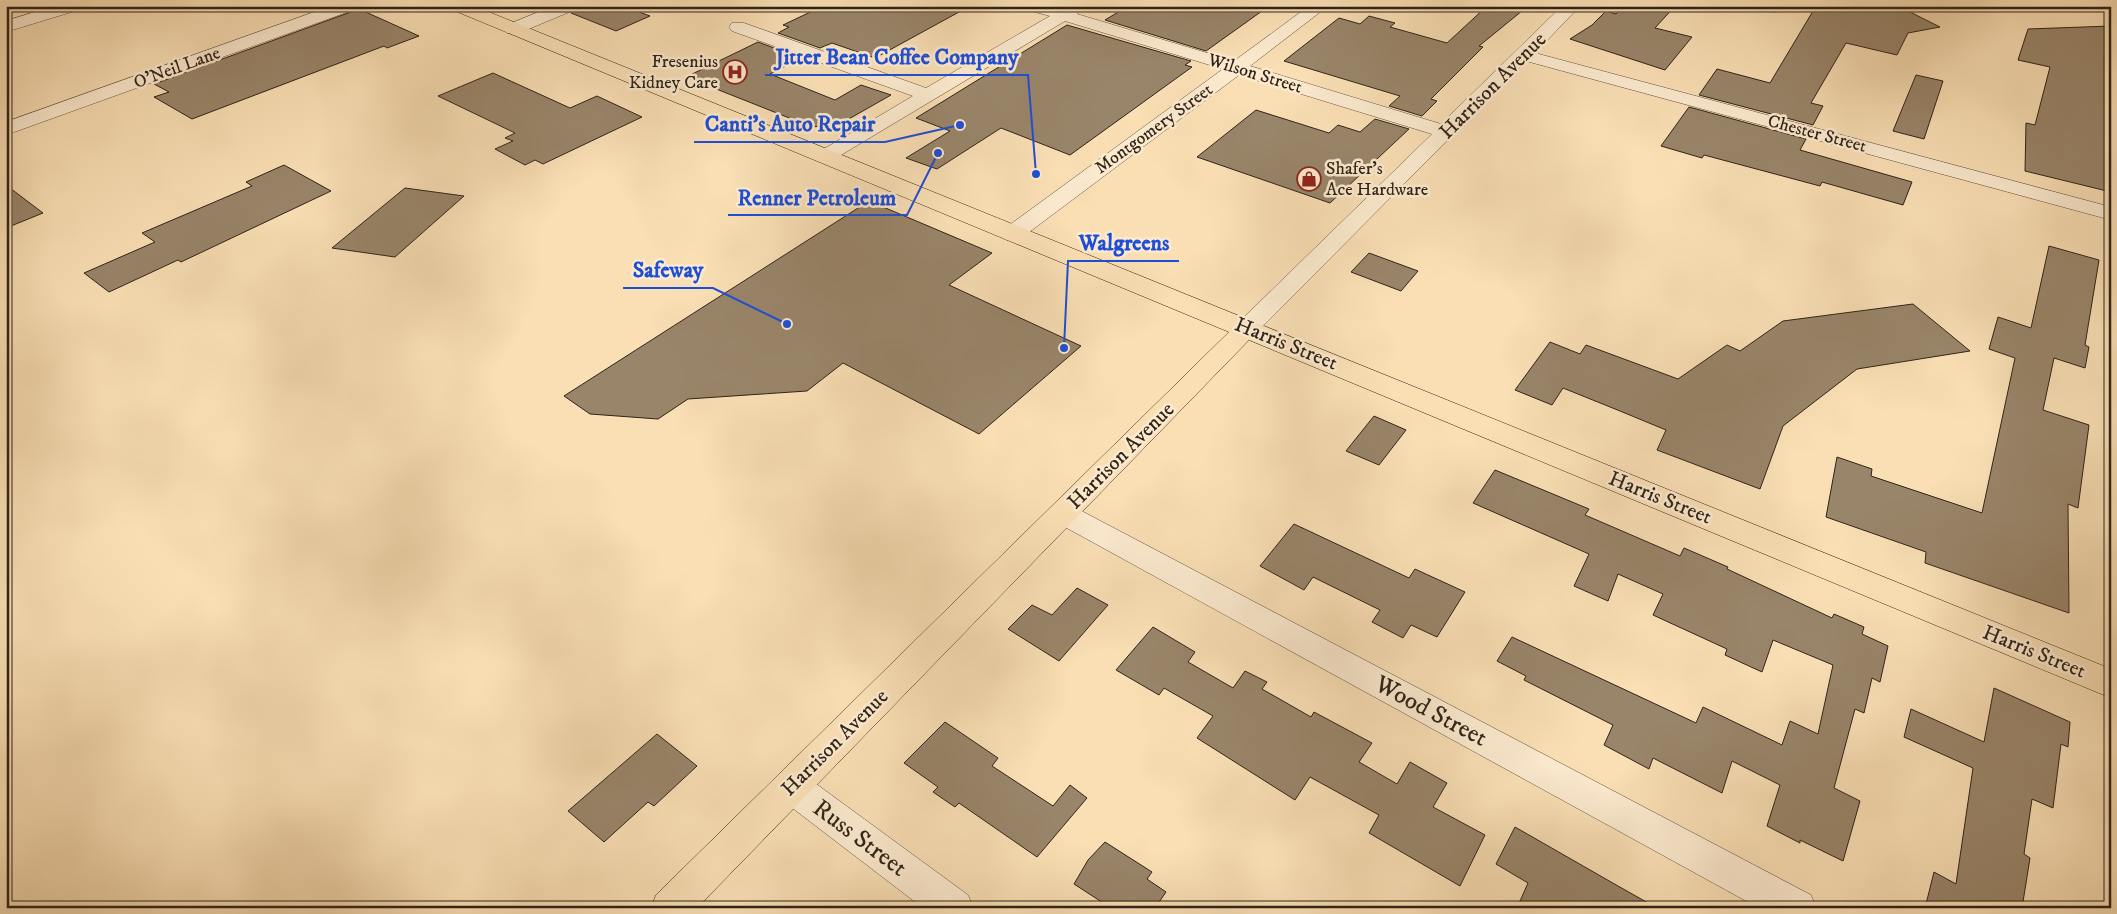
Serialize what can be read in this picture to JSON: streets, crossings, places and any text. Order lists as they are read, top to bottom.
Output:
{
  "streets": {
    "main road": ["Harrison Avenue", "Harris Street"],
    "street": [
      "O'Neil Lane",
      "Wilson Street",
      "Montgomery Street",
      "Chester Street",
      "Wood Street",
      "Russ Street"
    ]
  },
  "crossings": [
    ["Wilson Street", "Harrison Avenue"],
    ["Wilson Street", "Montgomery Street"],
    ["Harrison Avenue", "Chester Street"],
    ["Harrison Avenue", "Harris Street"],
    ["Harrison Avenue", "Wood Street"],
    ["Harrison Avenue", "Russ Street"],
    ["Montgomery Street", "Harris Street"]
  ],
  "places": {
    "hospital": ["Fresenius Kidney Care"],
    "other": [
      "Canti's Auto Repair",
      "Renner Petroleum",
      "Jitter Bean Coffee Company",
      "Safeway",
      "Walgreens"
    ],
    "shop": ["Shafer's Ace Hardware"]
  }
}
